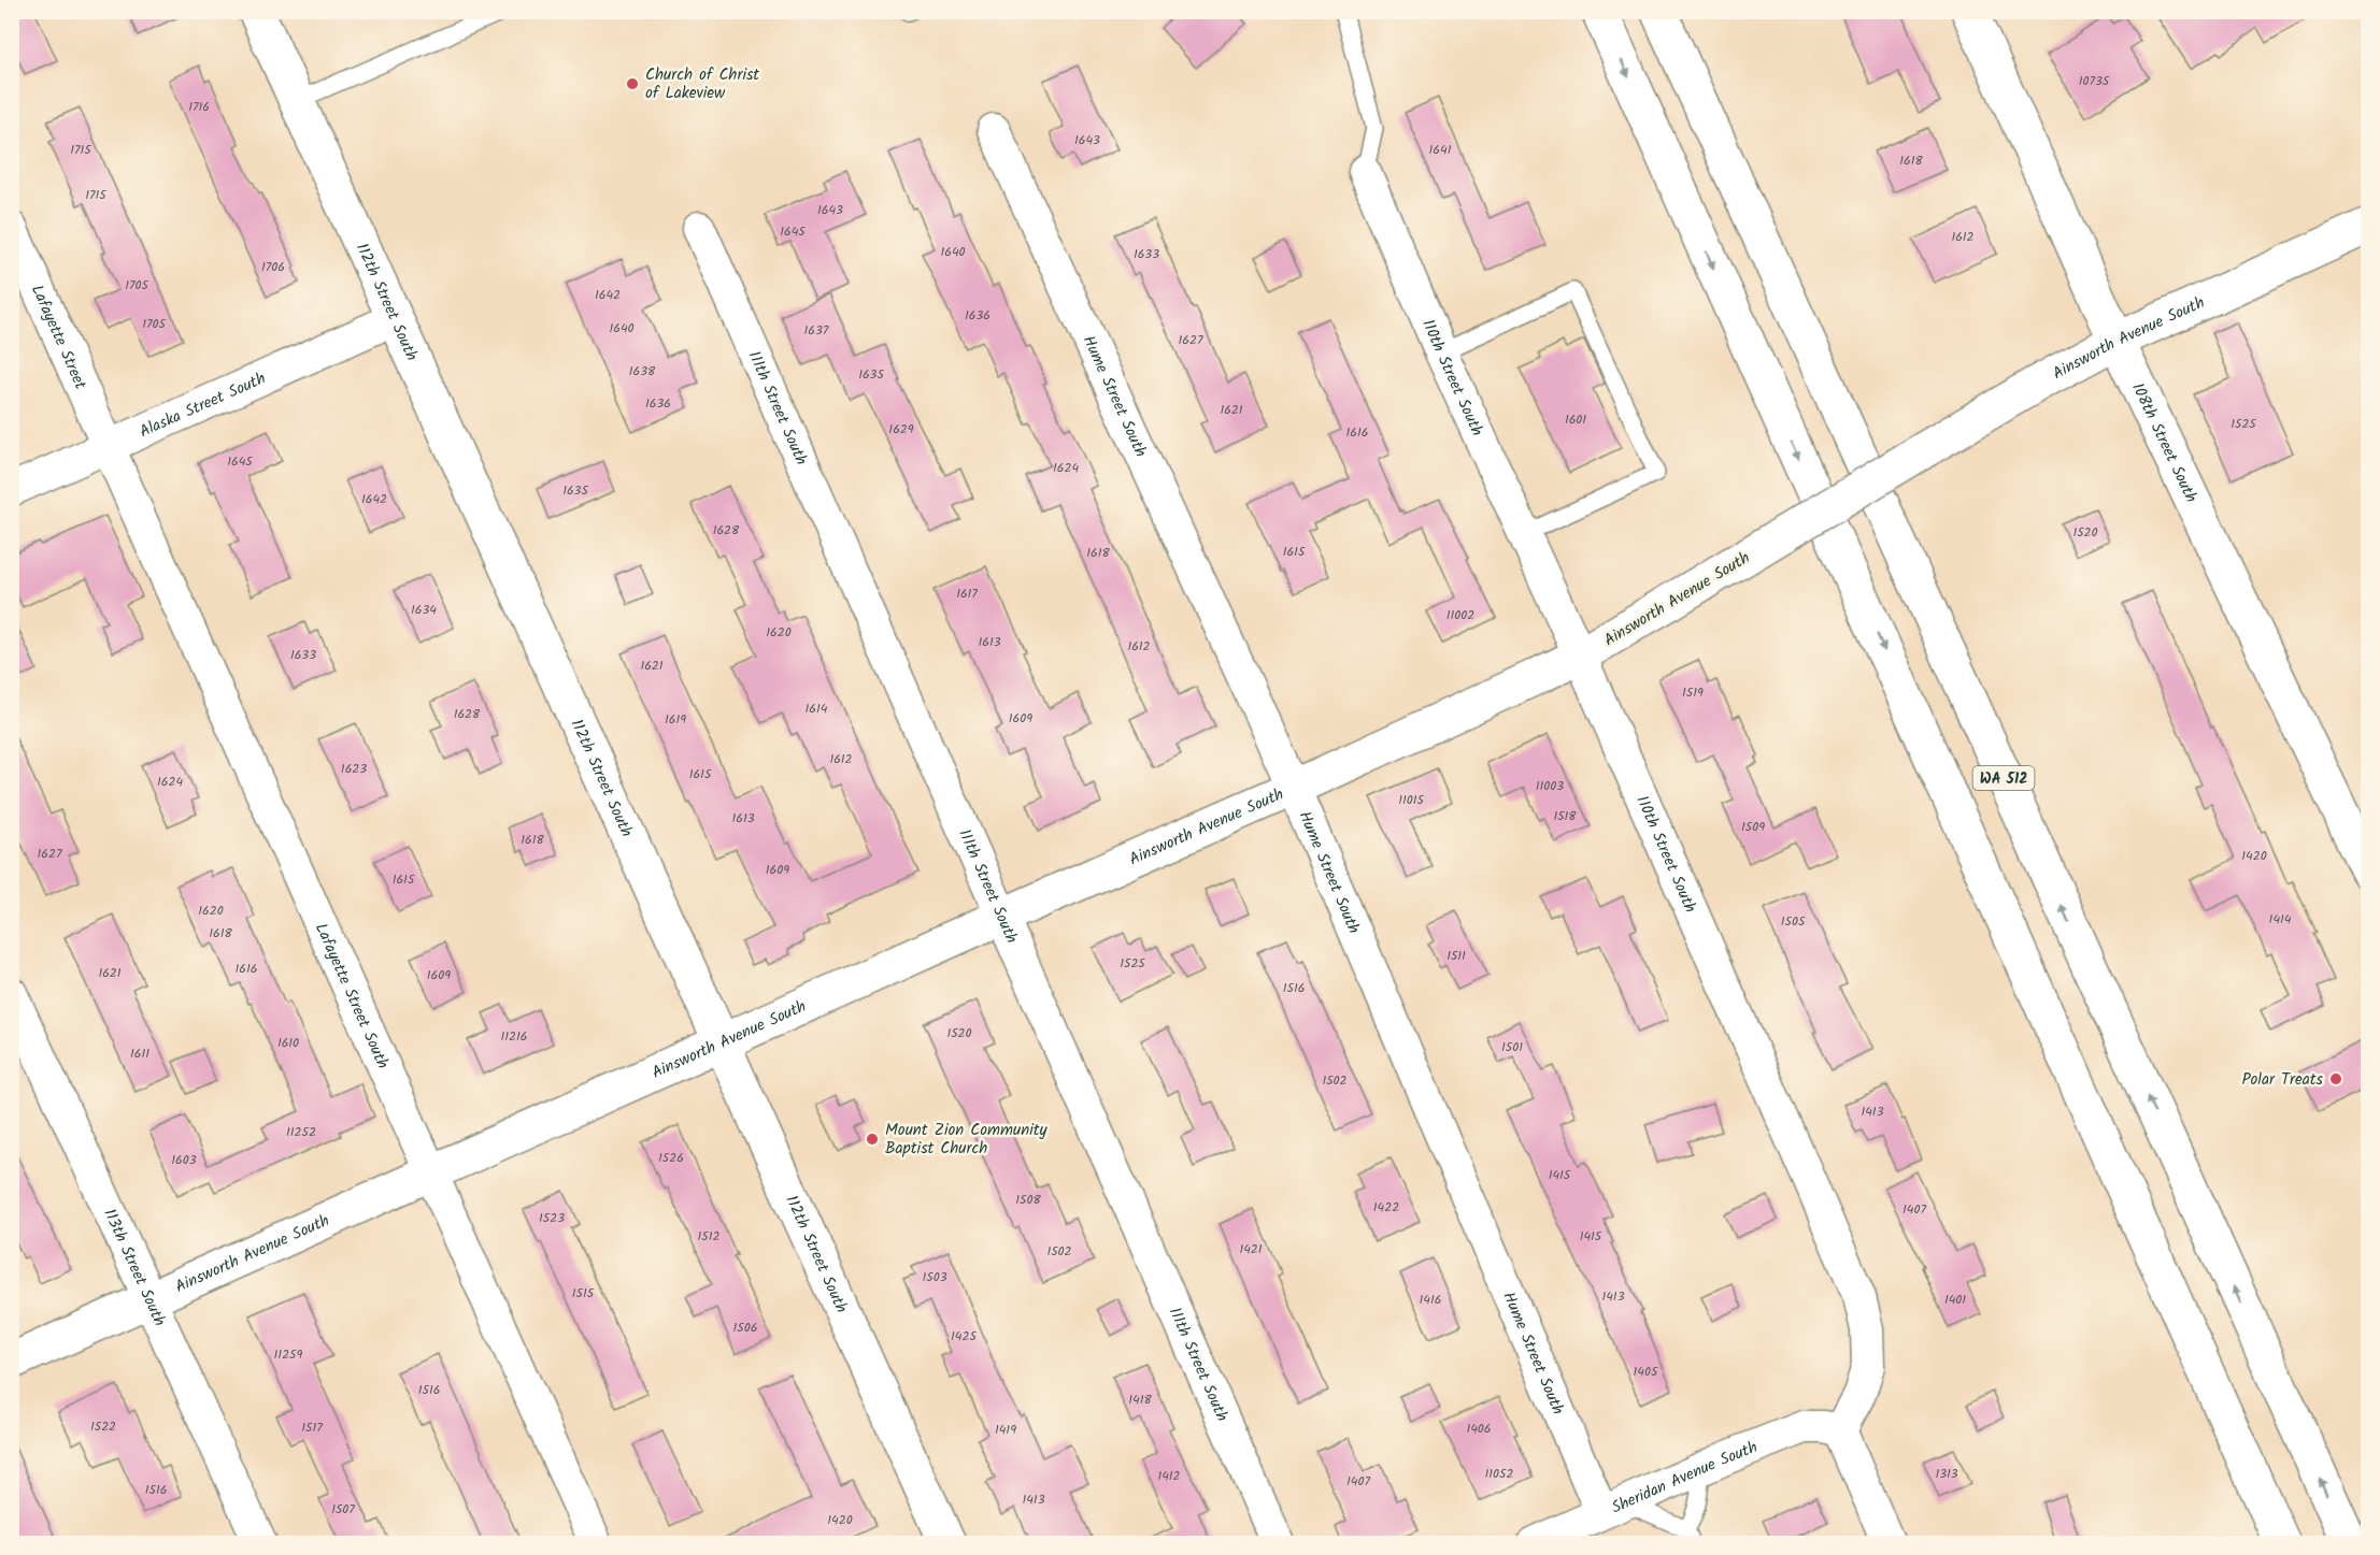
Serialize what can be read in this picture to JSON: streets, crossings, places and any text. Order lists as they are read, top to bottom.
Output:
{
  "streets": {
    "main road": [
      "112th Street South",
      "Ainsworth Avenue South",
      "108th Street South",
      "WA 512"
    ],
    "street": [
      "Lafayette Street",
      "110th Street South",
      "Hume Street South",
      "Alaska Street South",
      "111th Street South",
      "Lafayette Street South",
      "113th Street South",
      "Sheridan Avenue South"
    ]
  },
  "crossings": [
    ["112th Street South", "Ainsworth Avenue South"],
    ["112th Street South", "Alaska Street South"],
    ["Lafayette Street", "Alaska Street South"],
    ["Lafayette Street", "Lafayette Street South"],
    ["Ainsworth Avenue South", "110th Street South"],
    ["Ainsworth Avenue South", "Hume Street South"],
    ["Ainsworth Avenue South", "111th Street South"],
    ["Ainsworth Avenue South", "108th Street South"],
    ["Ainsworth Avenue South", "Lafayette Street South"],
    ["Ainsworth Avenue South", "113th Street South"],
    ["110th Street South", "Sheridan Avenue South"],
    ["Hume Street South", "Sheridan Avenue South"],
    ["Alaska Street South", "Lafayette Street South"]
  ],
  "places": ["Church of Christ of Lakeview", "Polar Treats", "Mount Zion Community Baptist Church"],
  "house_numbers": [
    "10735",
    "1716",
    "1643",
    "1715",
    "1641",
    "1618",
    "1715",
    "1643",
    "1645",
    "1612",
    "1640",
    "1633",
    "1706",
    "1705",
    "1642",
    "1636",
    "1705",
    "1640",
    "1637",
    "1627",
    "1638",
    "1635",
    "1636",
    "1621",
    "1601",
    "1525",
    "1629",
    "1616",
    "1645",
    "1624",
    "1635",
    "1642",
    "1628",
    "1520",
    "1615",
    "1618",
    "1617",
    "1634",
    "11002",
    "1620",
    "1613",
    "1612",
    "1633",
    "1621",
    "1519",
    "1614",
    "1628",
    "1609",
    "1619",
    "1612",
    "1623",
    "1615",
    "1624",
    "11003",
    "11015",
    "1518",
    "1613",
    "1509",
    "1618",
    "1627",
    "1420",
    "1609",
    "1615",
    "1620",
    "1414",
    "1505",
    "1618",
    "1511",
    "1525",
    "1616",
    "1621",
    "1609",
    "1516",
    "1520",
    "11216",
    "1610",
    "1501",
    "1611",
    "1502",
    "1413",
    "11252",
    "1526",
    "1603",
    "1415",
    "1508",
    "1422",
    "1407",
    "1523",
    "1512",
    "1415",
    "1421",
    "1502",
    "1503",
    "1515",
    "1413",
    "1416",
    "1401",
    "1506",
    "1425",
    "11259",
    "1405",
    "1516",
    "1418",
    "1522",
    "1517",
    "1406",
    "1419",
    "11052",
    "1313",
    "1412",
    "1407",
    "1516",
    "1413",
    "1507",
    "1420"
  ]
}
